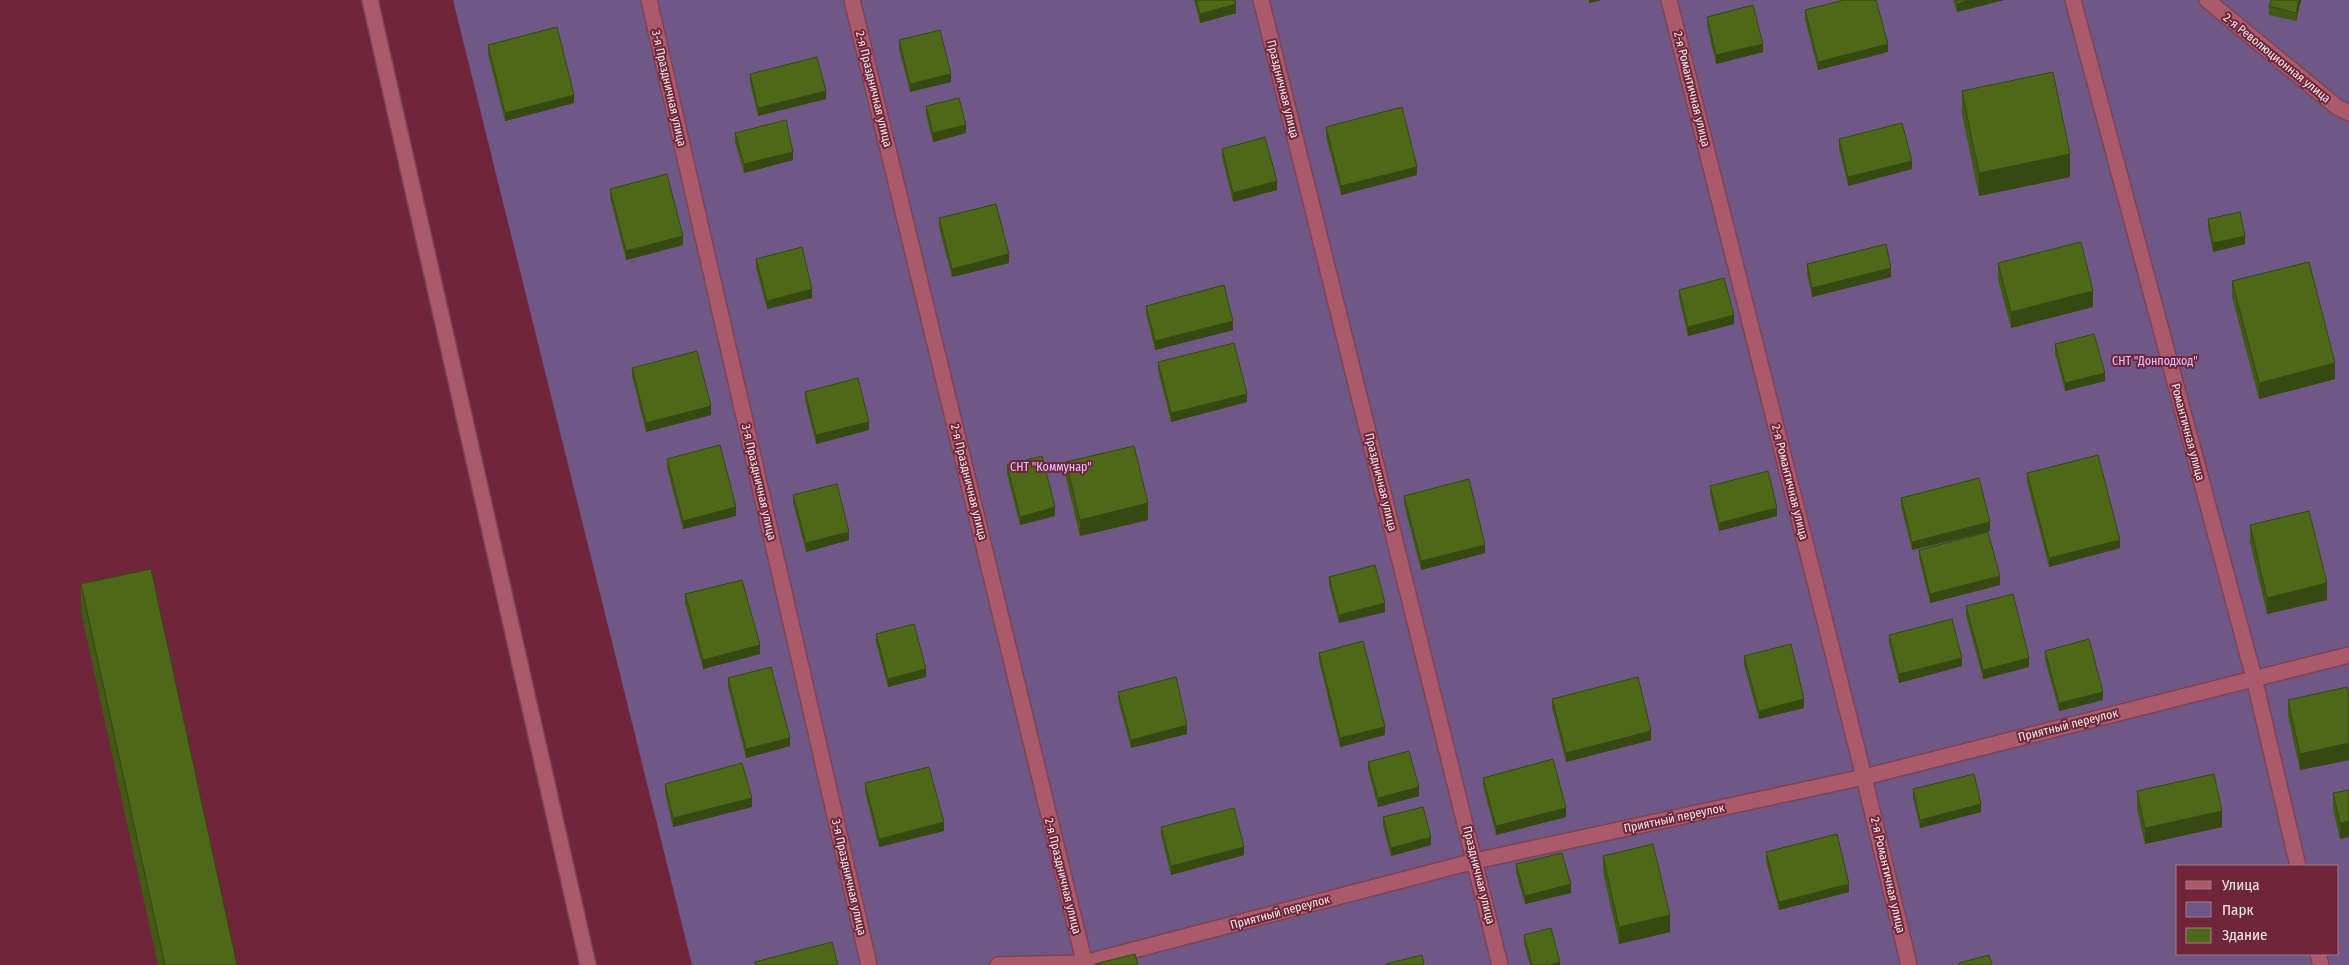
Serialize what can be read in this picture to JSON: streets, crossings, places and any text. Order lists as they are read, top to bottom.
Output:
{
  "streets": {
    "street": [
      "2-я Революционная улица",
      "3-я Праздничная улица",
      "2-я Праздничная улица",
      "Праздничная улица",
      "2-я Романтичная улица",
      "Романтичная улица",
      "Приятный переулок"
    ]
  },
  "crossings": [
    ["2-я Праздничная улица", "Приятный переулок"],
    ["Праздничная улица", "Приятный переулок"],
    ["2-я Романтичная улица", "Приятный переулок"],
    ["Романтичная улица", "Приятный переулок"]
  ],
  "parks": ["СНТ \"Донподход\"", "СНТ \"Коммунар\""],
  "legend": ["Улица", "Парк", "Здание"]
}
